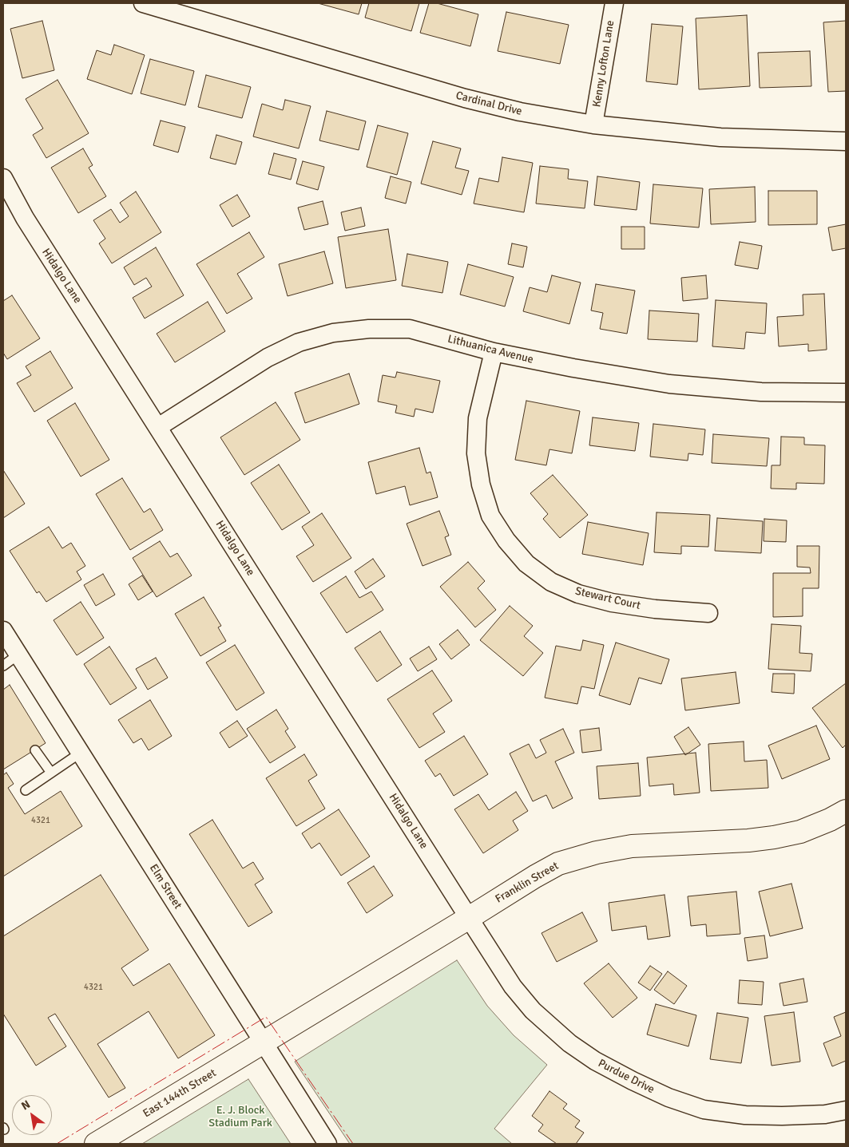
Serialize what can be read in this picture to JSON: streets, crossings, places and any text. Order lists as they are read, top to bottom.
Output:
{
  "streets": {
    "street": [
      "Kenny Lofton Lane",
      "Cardinal Drive",
      "Hidalgo Lane",
      "Lithuanica Avenue",
      "Stewart Court",
      "Franklin Street",
      "Elm Street",
      "Purdue Drive",
      "East 144th Street"
    ]
  },
  "crossings": [
    ["Kenny Lofton Lane", "Cardinal Drive"],
    ["Hidalgo Lane", "Lithuanica Avenue"],
    ["Hidalgo Lane", "Franklin Street"],
    ["Hidalgo Lane", "Purdue Drive"],
    ["Lithuanica Avenue", "Stewart Court"],
    ["Franklin Street", "Elm Street"],
    ["Franklin Street", "Purdue Drive"],
    ["Franklin Street", "East 144th Street"],
    ["Elm Street", "East 144th Street"]
  ],
  "parks": ["E. J. Block Stadium Park"],
  "house_numbers": ["4321", "4321"],
  "north": "top left"
}
